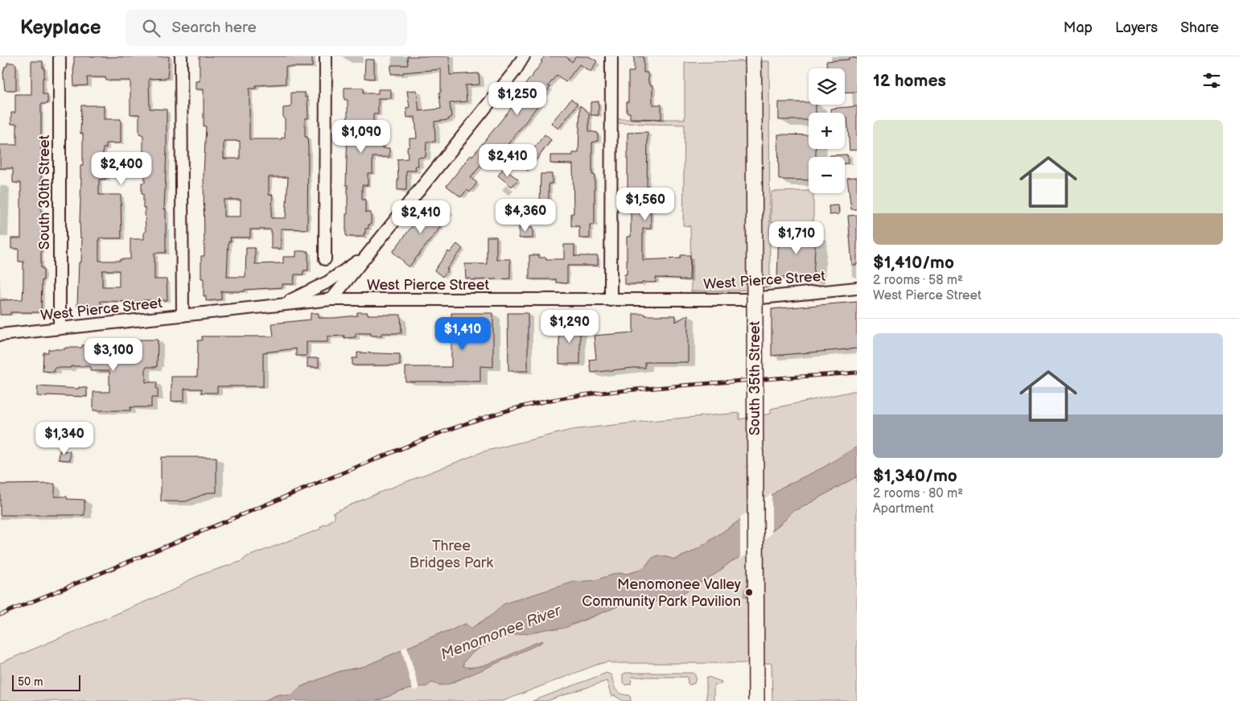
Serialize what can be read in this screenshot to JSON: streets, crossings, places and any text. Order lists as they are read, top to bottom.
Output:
{
  "streets": {
    "main road": ["South 35th Street"],
    "street": ["South 30th Street", "West Pierce Street"]
  },
  "crossings": [
    ["South 30th Street", "West Pierce Street"]
  ],
  "water": ["Menomonee River"],
  "parks": ["Three Bridges Park"],
  "places": ["Menomonee Valley Community Park Pavilion"],
  "scale_bar": "50 m",
  "page": {
    "header": "Keyplace",
    "search": "Search here",
    "nav": ["Map", "Layers", "Share"],
    "heading": "12 homes",
    "map_buttons": ["+", "−"],
    "price": [
      "$1,250",
      "$1,090",
      "$2,410",
      "$2,400",
      "$1,560",
      "$4,360",
      "$2,410",
      "$1,710",
      "$1,290",
      "$1,410",
      "$3,100",
      "$1,340"
    ],
    "list": [
      {
        "name": "$1,410/mo",
        "note": "2 rooms · 58 m² · West Pierce Street"
      },
      {
        "name": "$1,340/mo",
        "note": "2 rooms · 80 m² · Apartment"
      }
    ],
    "scale": "50 m"
  }
}
